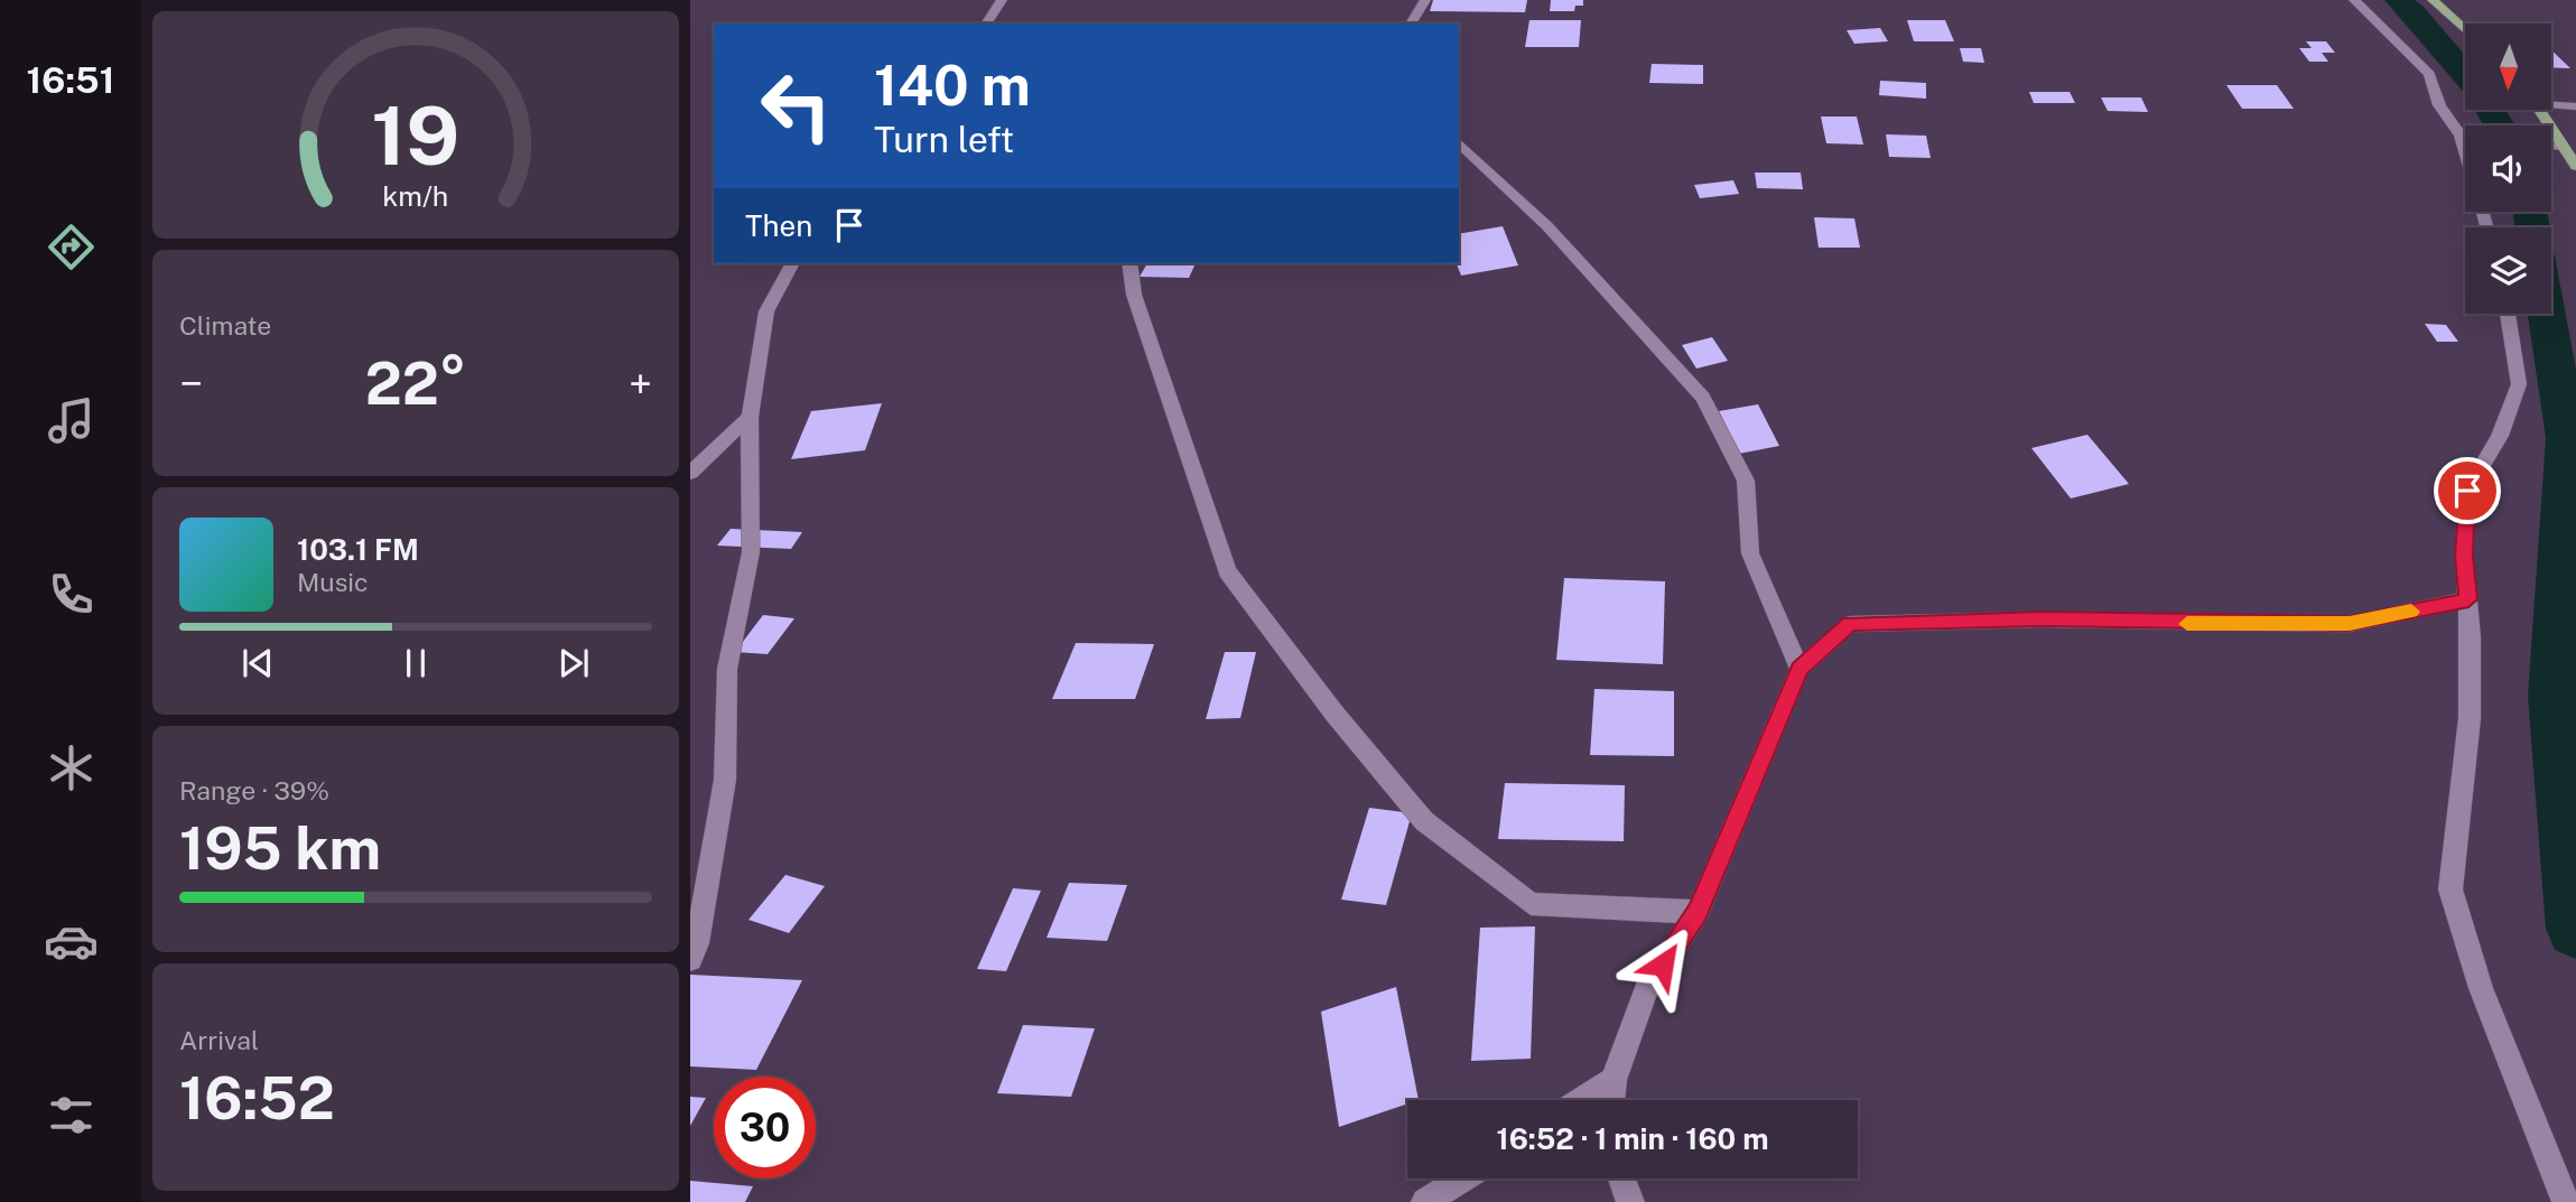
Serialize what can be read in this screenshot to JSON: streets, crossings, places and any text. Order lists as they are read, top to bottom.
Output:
{
  "north": "bottom",
  "page": {
    "tabs": "16:51",
    "turn": ["140 m", "Turn left"],
    "then": "Then",
    "tile": [
      "Climate",
      ["Range · 39%", "195 km"],
      ["Arrival", "16:52"]
    ],
    "heat": ["−", "22°", "+"],
    "song": ["103.1 FM", "Music"],
    "limit": "30",
    "trip": "16:52 · 1 min · 160 m",
    "gauge": ["19", "km/h"]
  }
}
